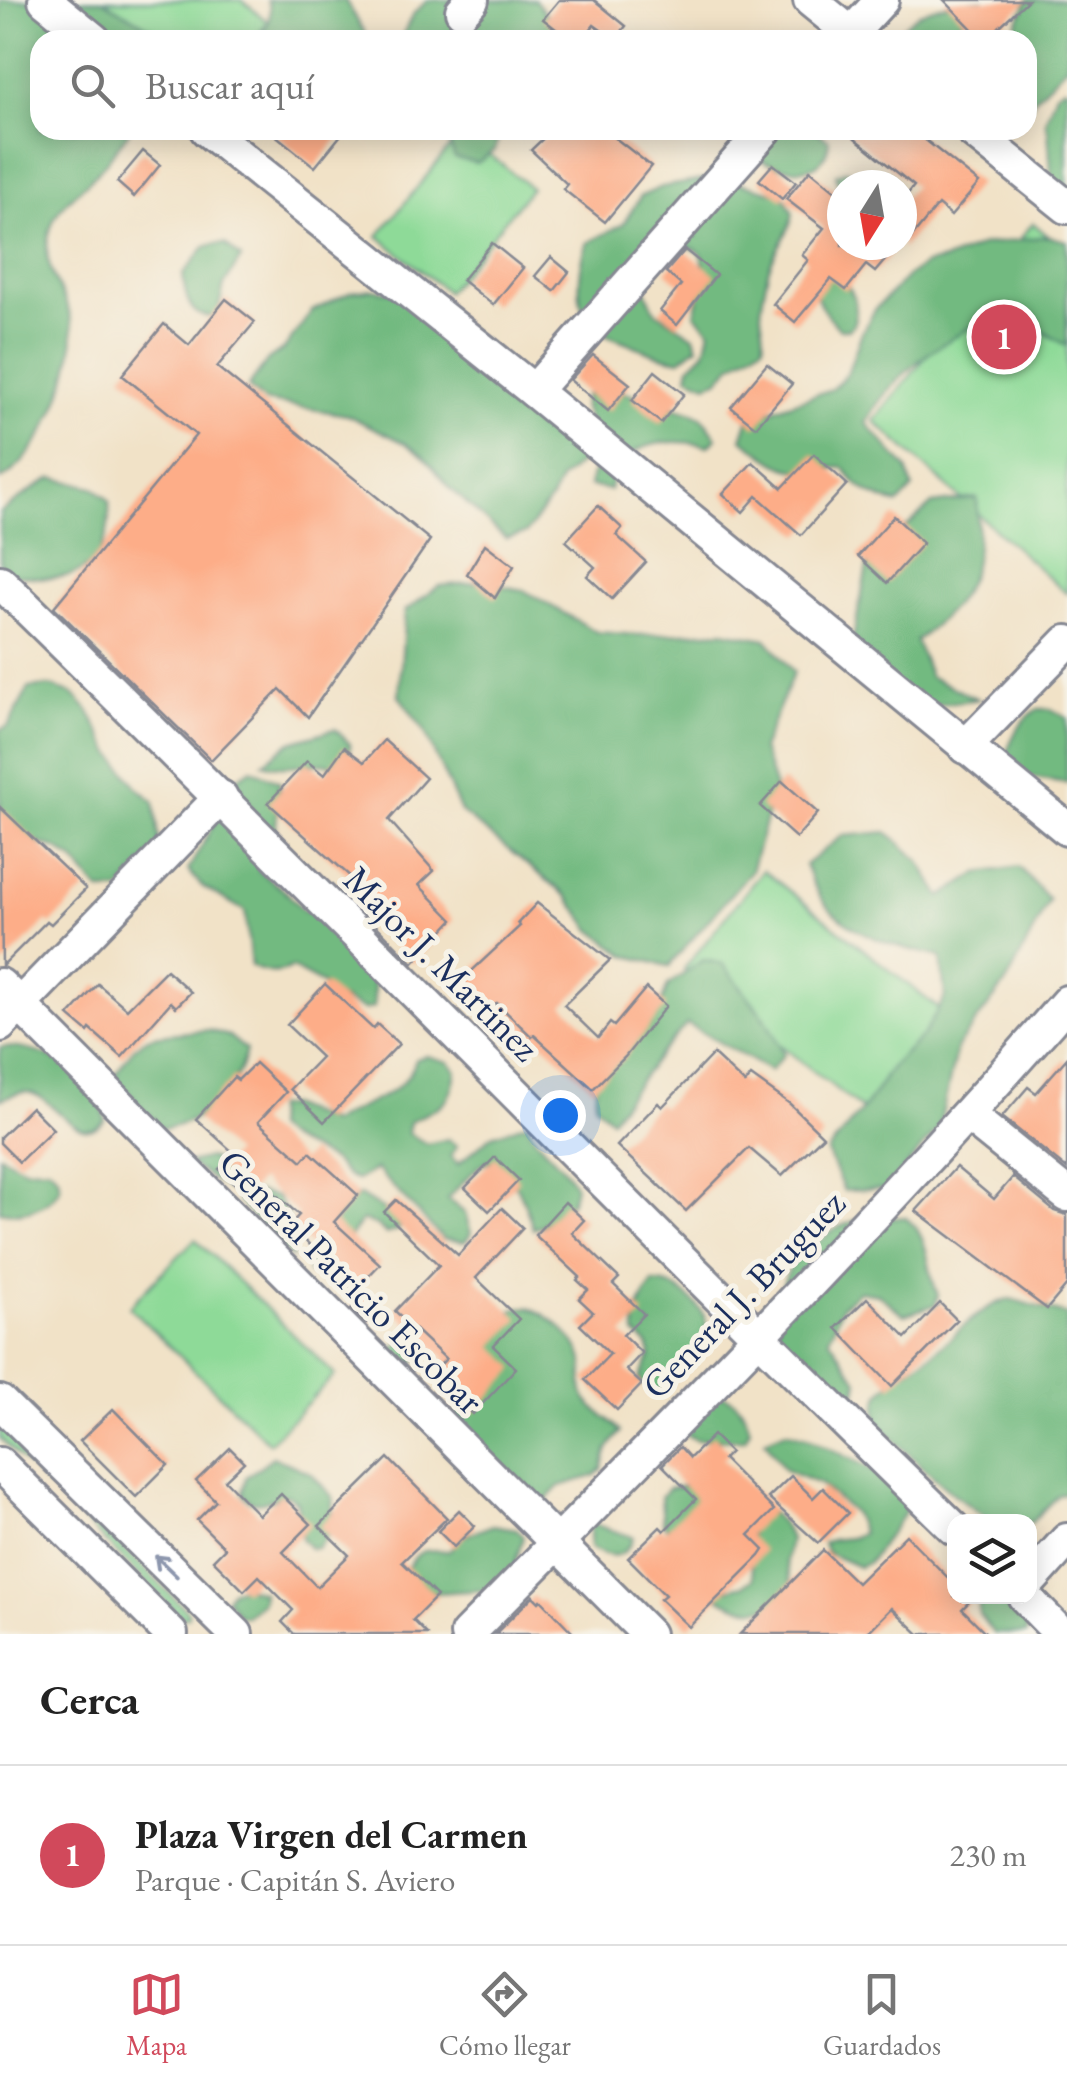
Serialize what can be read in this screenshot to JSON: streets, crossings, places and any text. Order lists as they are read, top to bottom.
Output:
{
  "streets": {
    "street": ["Major J. Martinez", "General Patricio Escobar", "General J. Bruguez"]
  },
  "crossings": [
    ["Major J. Martinez", "General J. Bruguez"],
    ["General Patricio Escobar", "General J. Bruguez"]
  ],
  "north": "bottom",
  "page": {
    "search": "Buscar aquí",
    "pins": "1",
    "heading": "Cerca",
    "list": [
      {
        "mark": "1",
        "name": "Plaza Virgen del Carmen",
        "note": "Parque · Capitán S. Aviero",
        "value": "230 m"
      }
    ],
    "nav": ["Mapa", "Cómo llegar", "Guardados"]
  }
}
